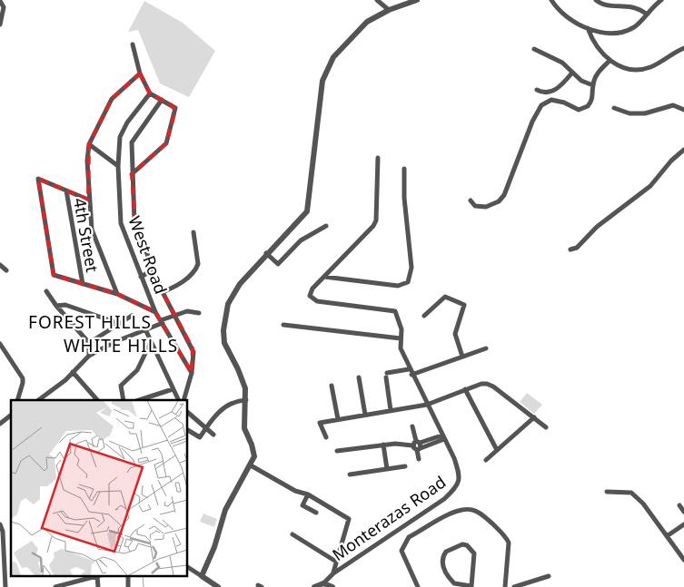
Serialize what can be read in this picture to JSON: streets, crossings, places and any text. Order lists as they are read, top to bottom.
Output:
{
  "streets": {
    "street": ["4th Street", "West Road", "Monterazas Road"]
  },
  "districts": ["FOREST HILLS", "WHITE HILLS"]
}
